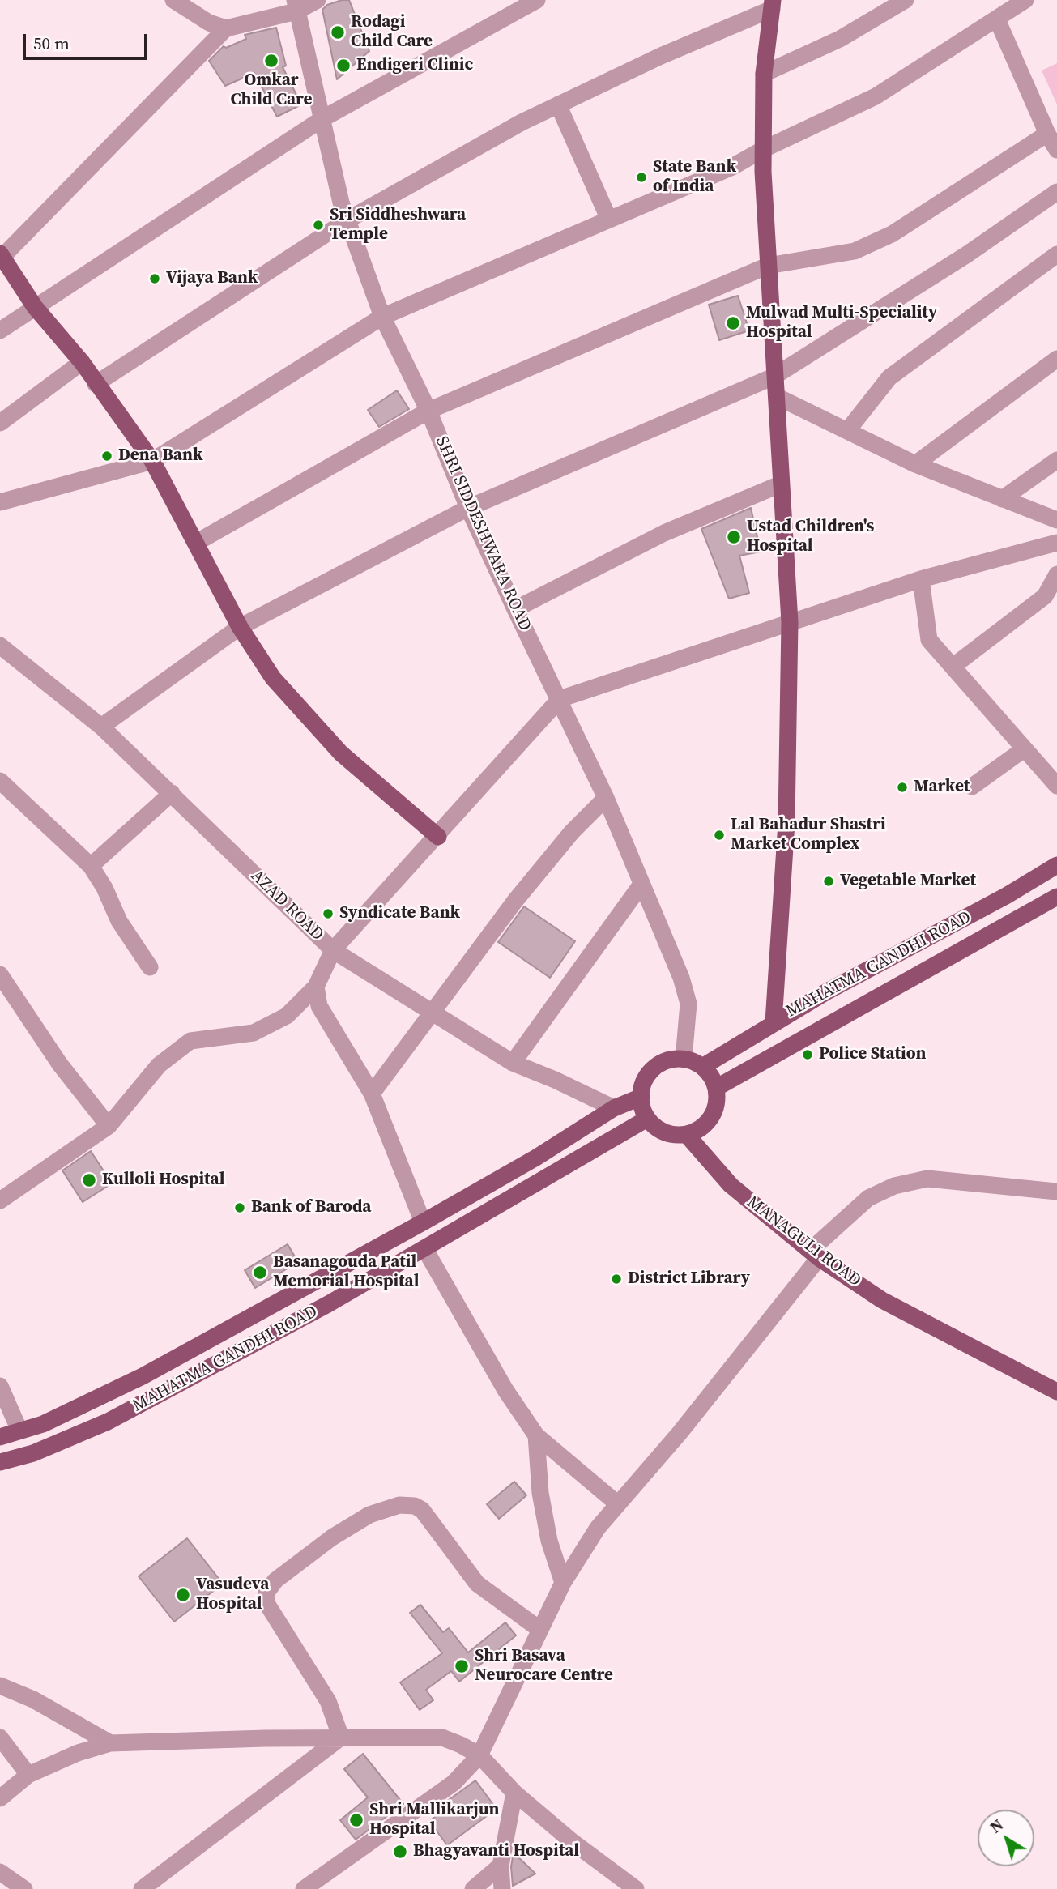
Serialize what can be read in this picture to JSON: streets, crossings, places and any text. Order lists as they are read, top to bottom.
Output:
{
  "streets": {
    "main road": ["MAHATMA GANDHI ROAD", "MANAGULI ROAD"],
    "street": ["SHRI SIDDESHWARA ROAD", "AZAD ROAD"]
  },
  "crossings": [
    ["SHRI SIDDESHWARA ROAD", "MAHATMA GANDHI ROAD"],
    ["SHRI SIDDESHWARA ROAD", "MANAGULI ROAD"],
    ["AZAD ROAD", "MAHATMA GANDHI ROAD"],
    ["MAHATMA GANDHI ROAD", "MANAGULI ROAD"]
  ],
  "places": [
    "Rodagi Child Care",
    "Omkar Child Care",
    "Endigeri Clinic",
    "State Bank of India",
    "Sri Siddheshwara Temple",
    "Vijaya Bank",
    "Mulwad Multi-Speciality Hospital",
    "Dena Bank",
    "Ustad Children's Hospital",
    "Market",
    "Lal Bahadur Shastri Market Complex",
    "Vegetable Market",
    "Syndicate Bank",
    "Police Station",
    "Kulloli Hospital",
    "Bank of Baroda",
    "Basanagouda Patil Memorial Hospital",
    "District Library",
    "Vasudeva Hospital",
    "Shri Basava Neurocare Centre",
    "Shri Mallikarjun Hospital",
    "Bhagyavanti Hospital"
  ],
  "scale_bar": "50 m",
  "north": "top left"
}
